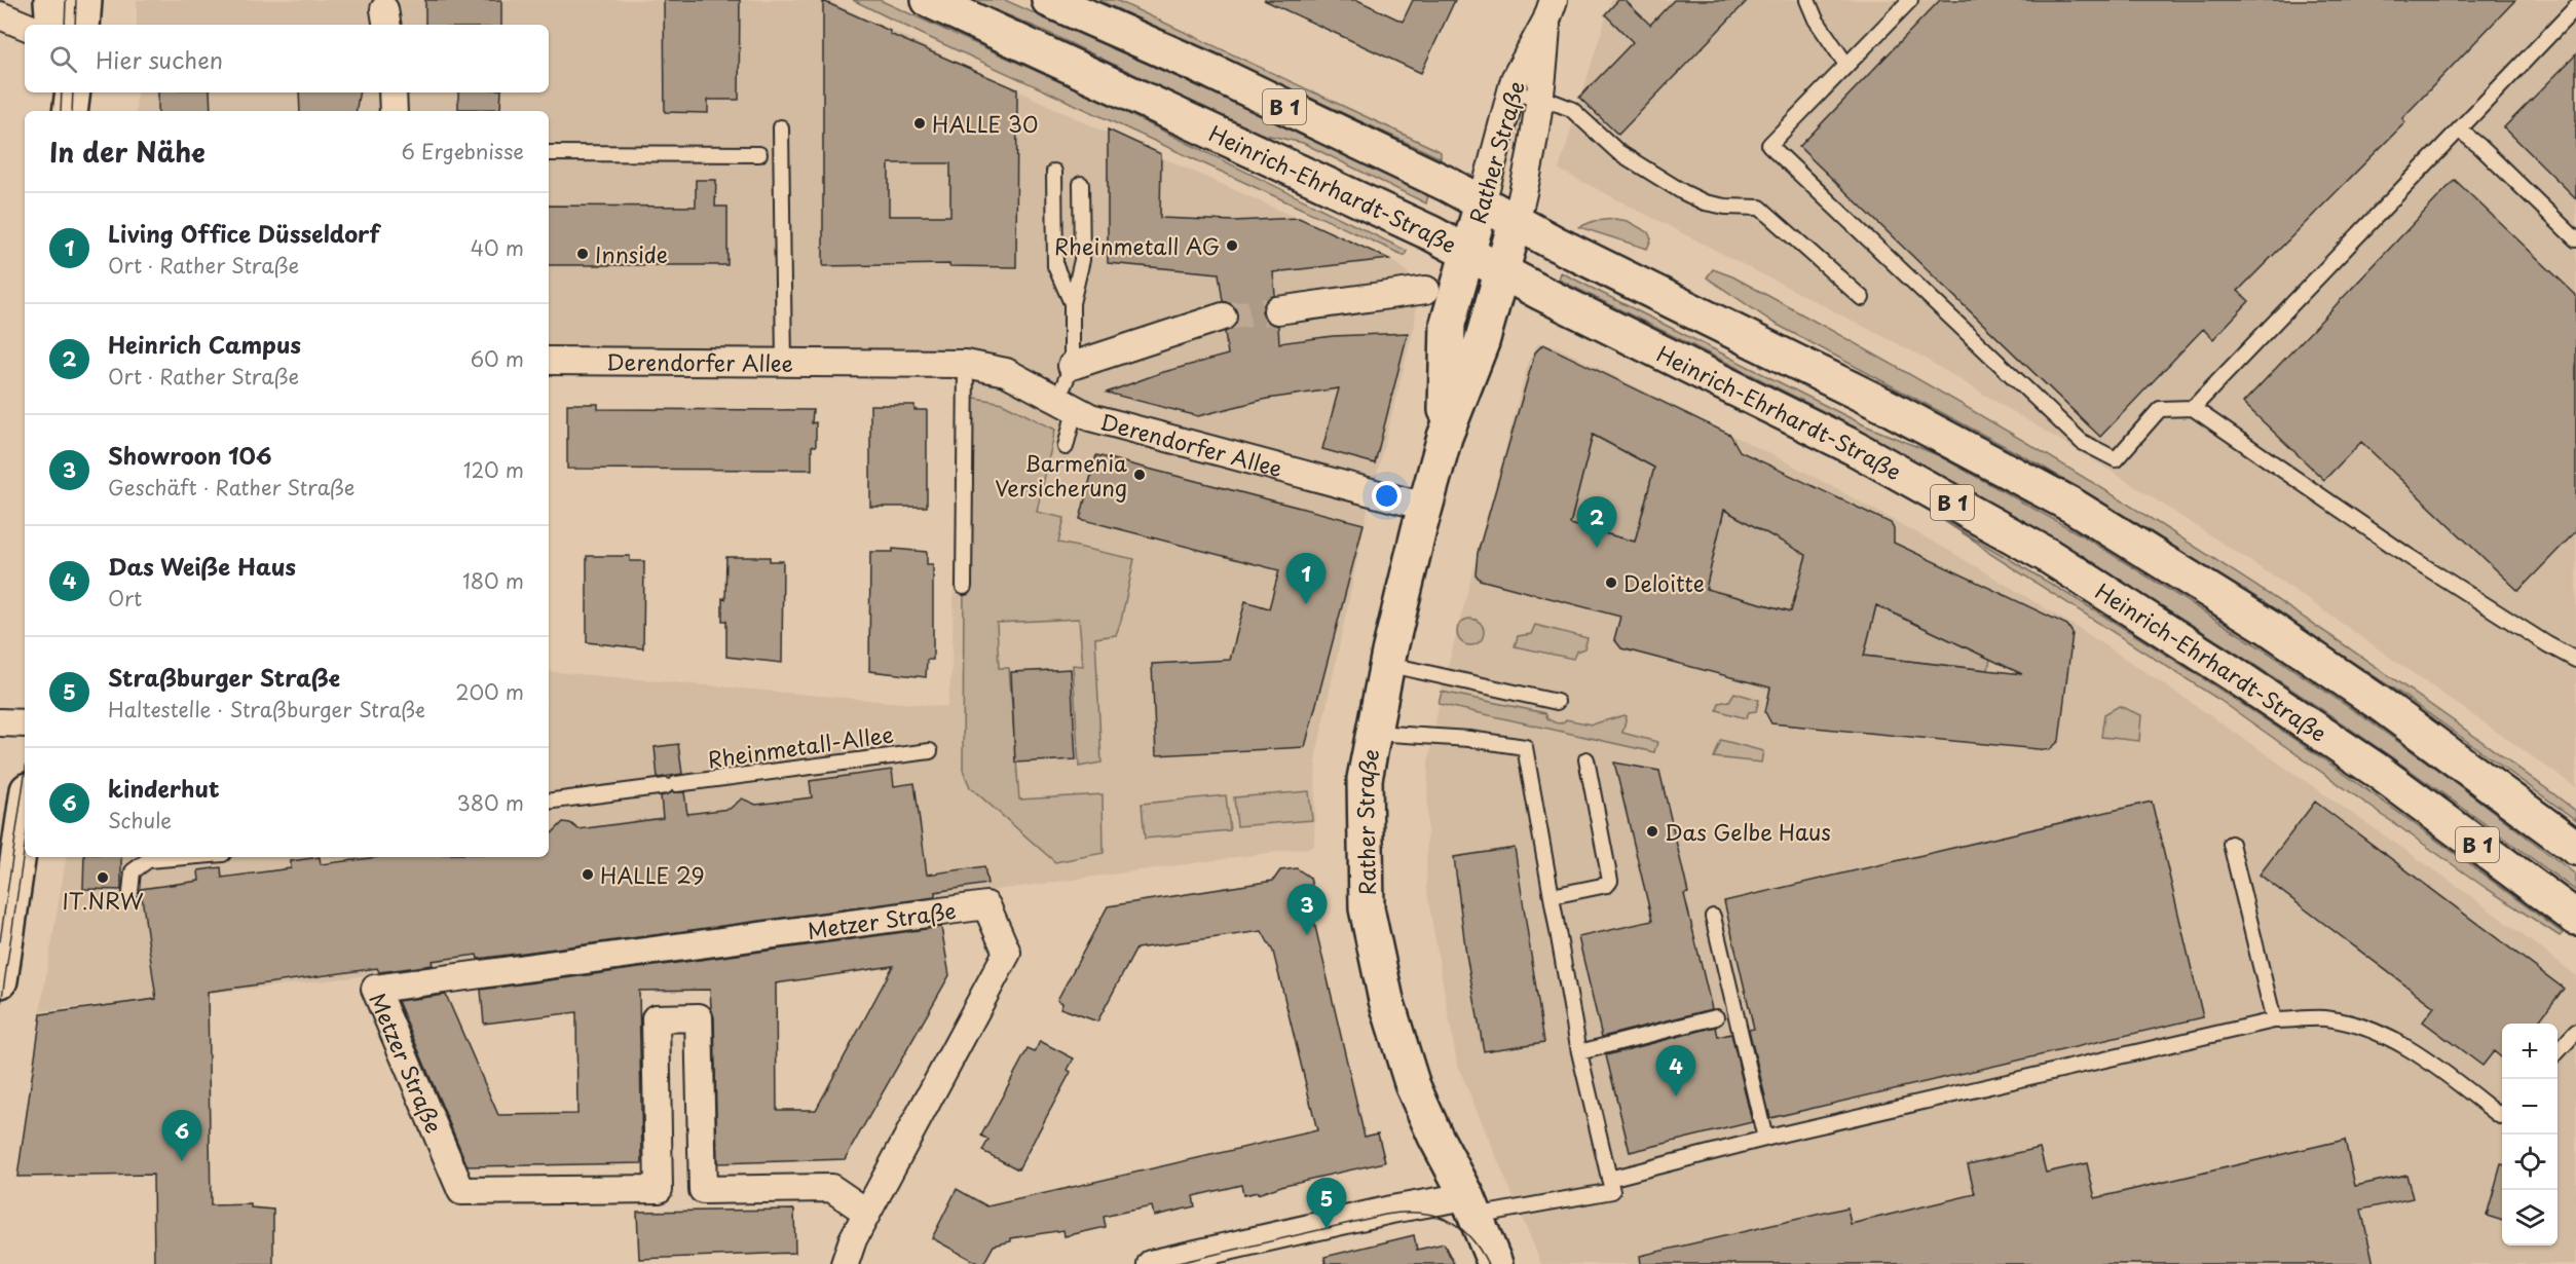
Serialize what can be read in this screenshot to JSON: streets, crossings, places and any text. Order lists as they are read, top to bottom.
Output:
{
  "streets": {
    "main road": ["B 1", "Rather Straße", "Heinrich-Ehrhardt-Straße"],
    "street": ["Derendorfer Allee", "Metzer Straße"],
    "lane": ["Rheinmetall-Allee"]
  },
  "crossings": [
    ["B 1", "Rather Straße"],
    ["Rather Straße", "Heinrich-Ehrhardt-Straße"],
    ["Rather Straße", "Derendorfer Allee"]
  ],
  "places": [
    "HALLE 30",
    "Rheinmetall AG",
    "Innside",
    "Barmenia Versicherung",
    "Deloitte",
    "Das Gelbe Haus",
    "HALLE 29",
    "IT.NRW"
  ],
  "page": {
    "search": "Hier suchen",
    "heading": ["In der Nähe", "6 Ergebnisse"],
    "list": [
      {
        "mark": "1",
        "name": "Living Office Düsseldorf",
        "note": "Ort · Rather Straße",
        "value": "40 m"
      },
      {
        "mark": "2",
        "name": "Heinrich Campus",
        "note": "Ort · Rather Straße",
        "value": "60 m"
      },
      {
        "mark": "3",
        "name": "Showroon 106",
        "note": "Geschäft · Rather Straße",
        "value": "120 m"
      },
      {
        "mark": "4",
        "name": "Das Weiße Haus",
        "note": "Ort",
        "value": "180 m"
      },
      {
        "mark": "5",
        "name": "Straßburger Straße",
        "note": "Haltestelle · Straßburger Straße",
        "value": "200 m"
      },
      {
        "mark": "6",
        "name": "kinderhut",
        "note": "Schule",
        "value": "380 m"
      }
    ],
    "pins": [
      "2",
      "1",
      "3",
      "4",
      "6",
      "5"
    ],
    "map_buttons": ["+", "−"]
  }
}
